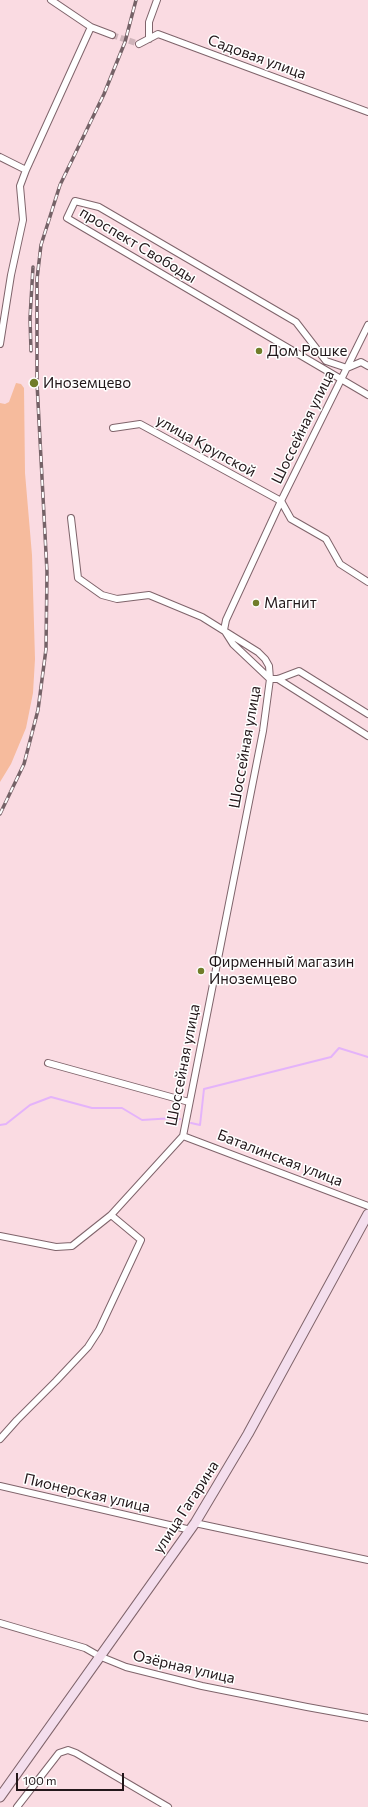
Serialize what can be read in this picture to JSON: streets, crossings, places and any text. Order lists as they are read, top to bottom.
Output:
{
  "streets": {
    "main road": ["улица Гагарина"],
    "street": [
      "Садовая улица",
      "проспект Свободы",
      "Шоссейная улица",
      "улица Крупской",
      "Баталинская улица",
      "Пионерская улица",
      "Озёрная улица"
    ]
  },
  "crossings": [
    ["проспект Свободы", "Шоссейная улица"],
    ["Шоссейная улица", "улица Крупской"],
    ["Шоссейная улица", "Баталинская улица"],
    ["Пионерская улица", "улица Гагарина"],
    ["улица Гагарина", "Озёрная улица"]
  ],
  "places": [
    "Дом Рошке",
    "Иноземцево",
    "Магнит",
    "Фирменный магазин Иноземцево"
  ],
  "scale_bar": "100 m"
}
